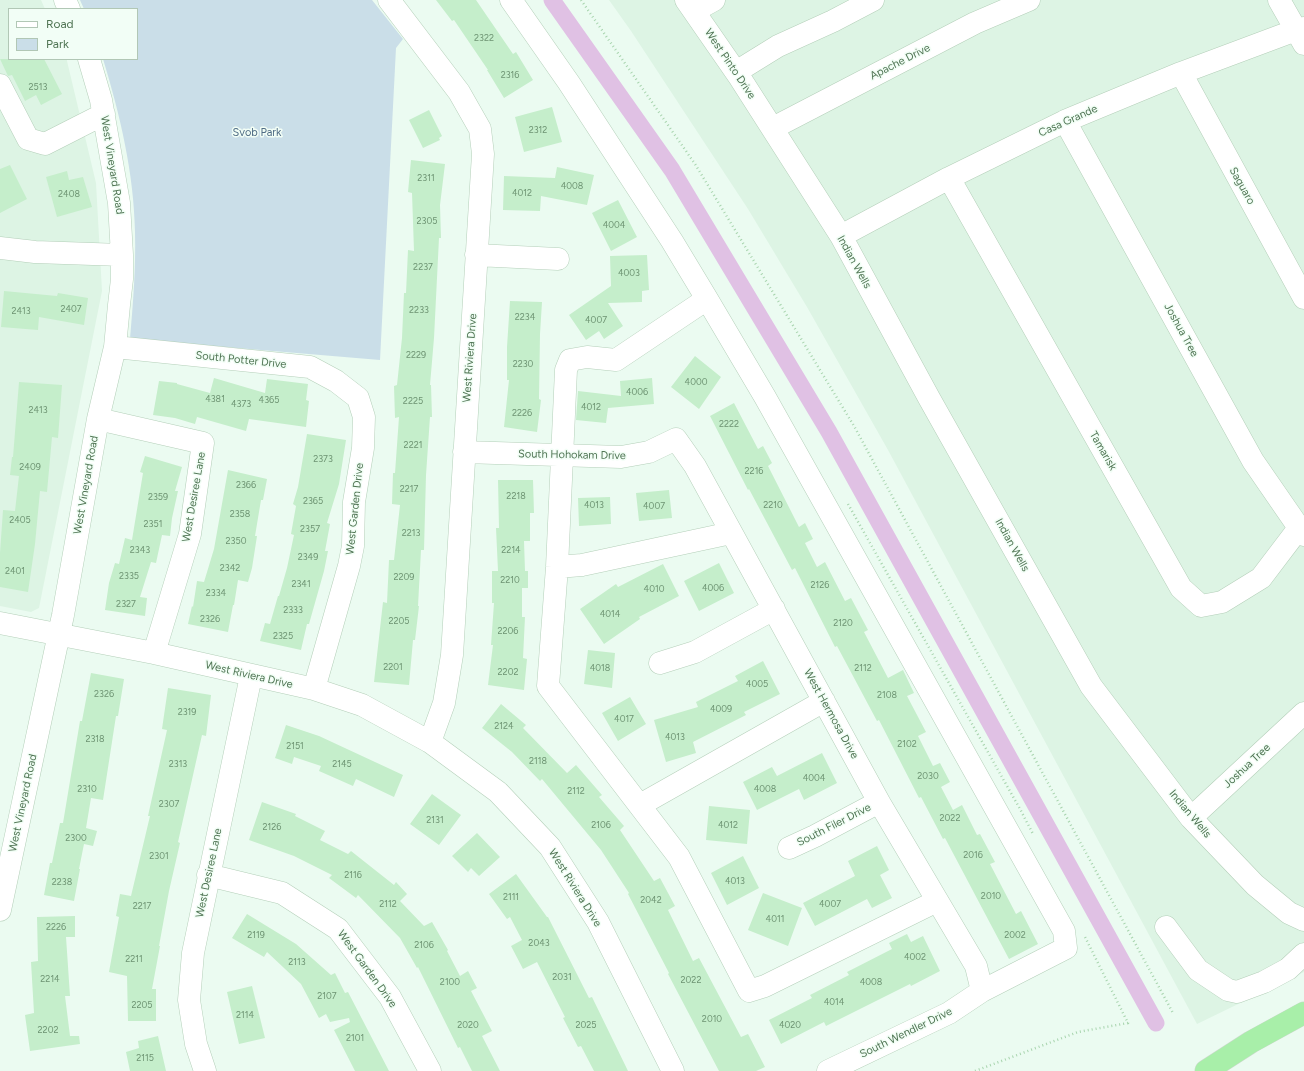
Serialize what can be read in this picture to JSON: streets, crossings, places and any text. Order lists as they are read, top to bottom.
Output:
{
  "streets": {
    "street": [
      "Apache Drive",
      "West Pinto Drive",
      "Casa Grande",
      "West Vineyard Road",
      "Saguaro",
      "Indian Wells",
      "Joshua Tree",
      "West Riviera Drive",
      "South Potter Drive",
      "Tamarisk",
      "South Hohokam Drive",
      "West Desiree Lane",
      "West Garden Drive",
      "West Hermosa Drive",
      "South Filer Drive",
      "South Wendler Drive"
    ]
  },
  "crossings": [
    ["Apache Drive", "West Pinto Drive"],
    ["Apache Drive", "Indian Wells"],
    ["West Pinto Drive", "Indian Wells"],
    ["Casa Grande", "Saguaro"],
    ["Casa Grande", "Indian Wells"],
    ["Casa Grande", "Joshua Tree"],
    ["Casa Grande", "Tamarisk"],
    ["West Vineyard Road", "West Riviera Drive"],
    ["West Vineyard Road", "South Potter Drive"],
    ["West Vineyard Road", "West Desiree Lane"],
    ["Indian Wells", "Joshua Tree"],
    ["Joshua Tree", "Tamarisk"],
    ["West Riviera Drive", "South Hohokam Drive"],
    ["West Riviera Drive", "West Desiree Lane"],
    ["West Riviera Drive", "West Garden Drive"],
    ["South Potter Drive", "West Garden Drive"],
    ["South Hohokam Drive", "West Hermosa Drive"],
    ["West Desiree Lane", "West Garden Drive"],
    ["West Hermosa Drive", "South Filer Drive"],
    ["West Hermosa Drive", "South Wendler Drive"]
  ],
  "parks": ["Svob Park"],
  "house_numbers": [
    "2322",
    "2316",
    "2513",
    "2312",
    "2311",
    "4008",
    "4012",
    "2408",
    "2305",
    "4004",
    "2237",
    "4003",
    "2407",
    "2233",
    "2413",
    "2234",
    "4007",
    "2229",
    "2230",
    "4000",
    "4006",
    "4381",
    "4365",
    "2225",
    "4373",
    "4012",
    "2413",
    "2226",
    "2222",
    "2221",
    "2373",
    "2409",
    "2216",
    "2366",
    "2217",
    "2218",
    "2359",
    "2365",
    "4013",
    "2210",
    "4007",
    "2358",
    "2405",
    "2351",
    "2357",
    "2213",
    "2350",
    "2343",
    "2214",
    "2349",
    "2342",
    "2401",
    "2335",
    "2209",
    "2210",
    "2341",
    "2126",
    "4006",
    "4010",
    "2334",
    "2327",
    "2333",
    "4014",
    "2326",
    "2205",
    "2120",
    "2206",
    "2325",
    "2201",
    "4018",
    "2112",
    "2202",
    "4005",
    "2326",
    "2108",
    "4009",
    "2319",
    "4017",
    "2124",
    "4013",
    "2318",
    "2102",
    "2151",
    "2118",
    "2313",
    "2145",
    "2030",
    "4004",
    "2310",
    "4008",
    "2112",
    "2307",
    "2022",
    "2131",
    "2106",
    "4012",
    "2126",
    "2300",
    "2016",
    "2301",
    "2116",
    "4013",
    "2238",
    "2010",
    "2111",
    "2042",
    "2112",
    "4007",
    "2217",
    "4011",
    "2226",
    "2119",
    "2002",
    "2043",
    "2106",
    "4002",
    "2211",
    "2113",
    "2031",
    "2214",
    "2022",
    "2100",
    "4008",
    "2107",
    "4014",
    "2205",
    "2114",
    "2010",
    "2020",
    "2025",
    "4020",
    "2202",
    "2101",
    "2115"
  ],
  "legend": ["Road", "Park"]
}
